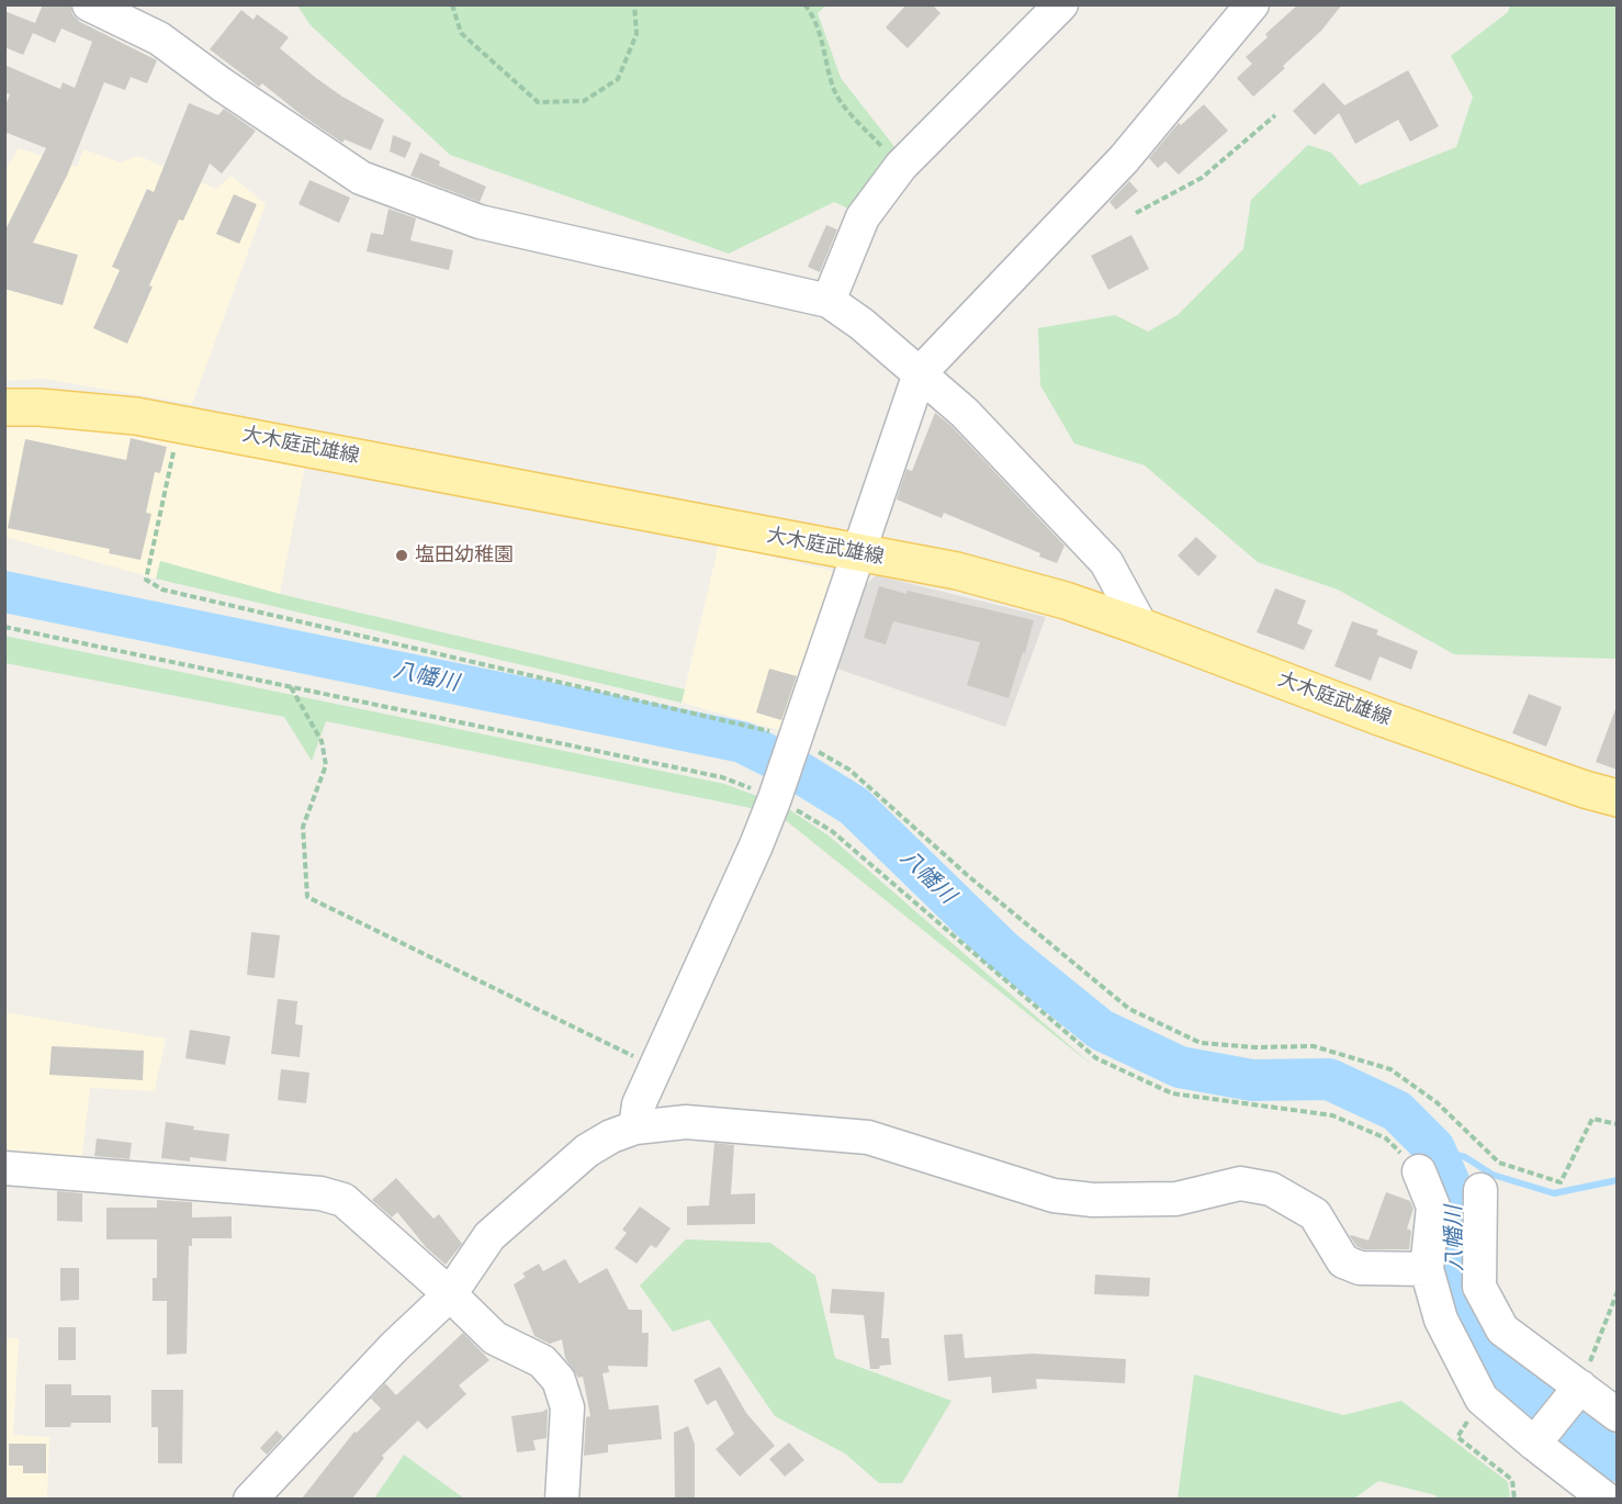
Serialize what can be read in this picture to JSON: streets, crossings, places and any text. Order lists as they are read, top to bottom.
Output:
{
  "streets": {
    "main road": ["大木庭武雄線"]
  },
  "water": ["八幡川"],
  "places": ["塩田幼稚園"]
}
